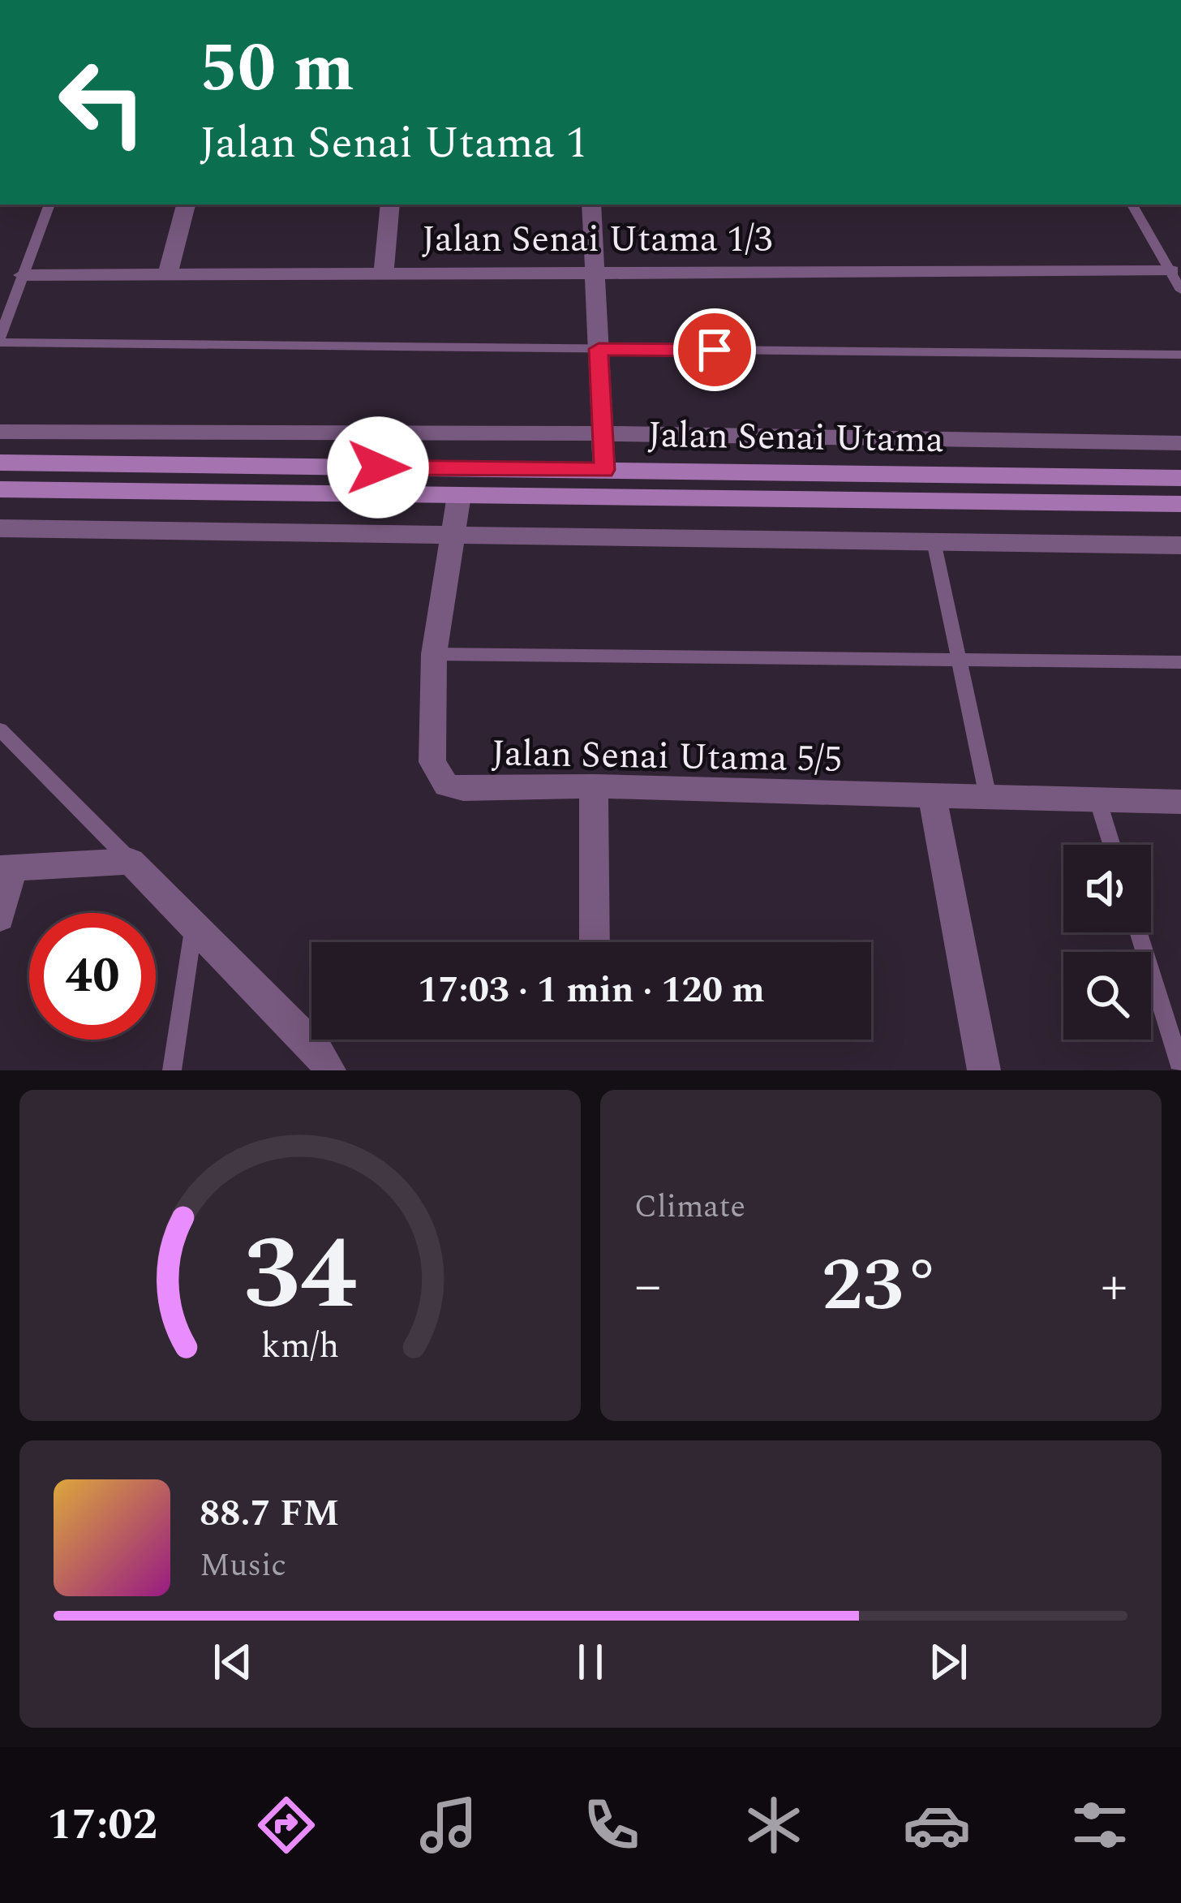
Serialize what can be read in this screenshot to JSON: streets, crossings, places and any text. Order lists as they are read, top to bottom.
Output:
{
  "streets": {
    "street": ["Jalan Senai Utama 1/3", "Jalan Senai Utama", "Jalan Senai Utama 5/5"]
  },
  "crossings": [
    ["Jalan Senai Utama", "Jalan Senai Utama 5/5"]
  ],
  "page": {
    "turn": ["50 m", "Jalan Senai Utama 1"],
    "limit": "40",
    "trip": "17:03 · 1 min · 120 m",
    "tile": "Climate",
    "heat": ["−", "23°", "+"],
    "song": ["88.7 FM", "Music"],
    "tabs": "17:02",
    "gauge": ["34", "km/h"]
  }
}
